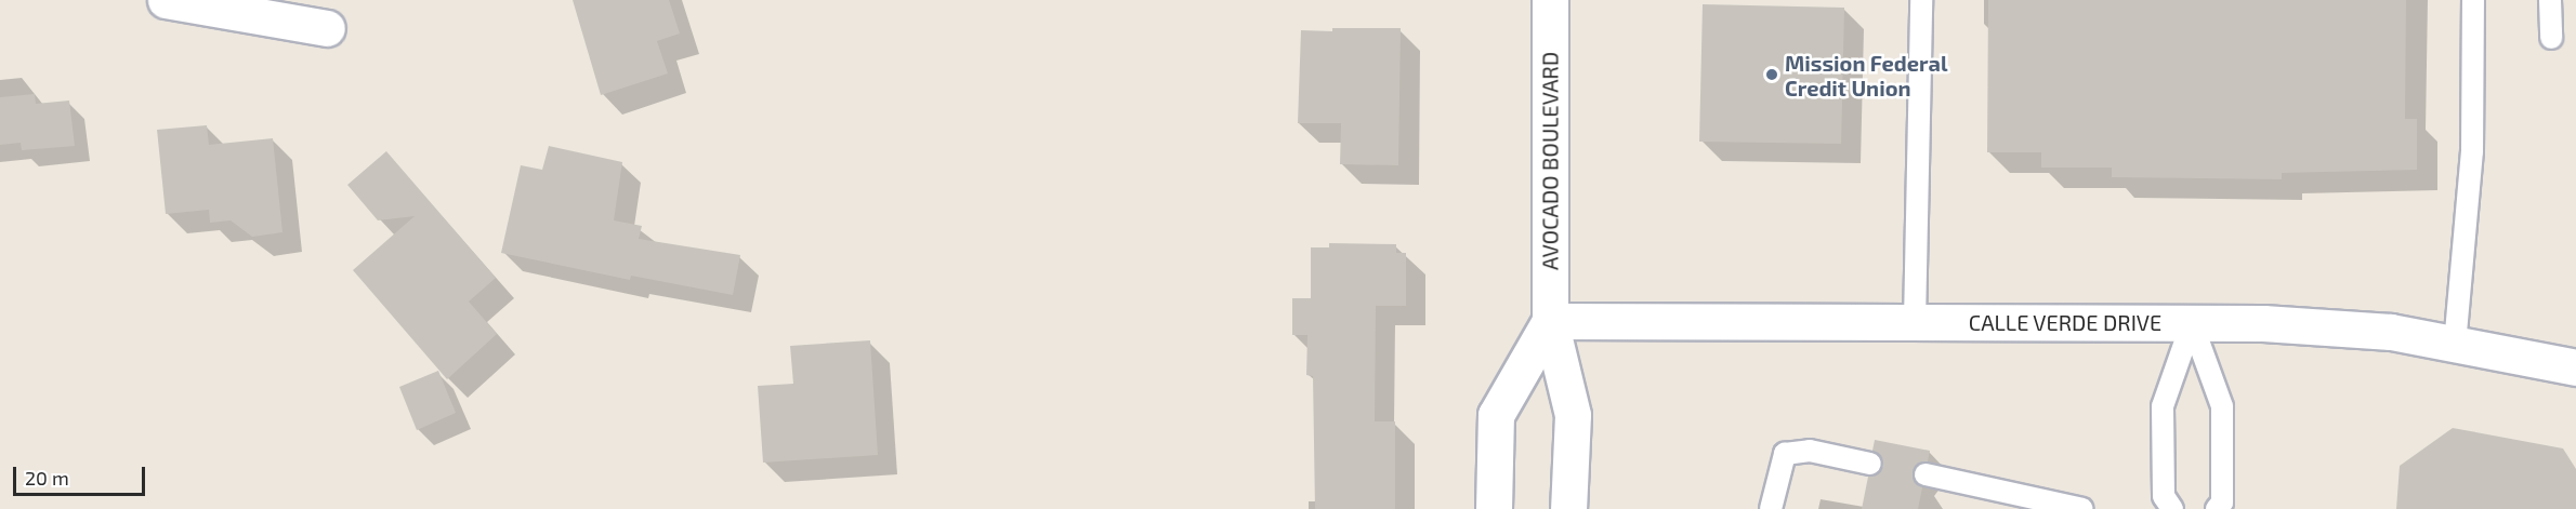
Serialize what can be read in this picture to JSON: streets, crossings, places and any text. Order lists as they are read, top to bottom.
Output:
{
  "streets": {
    "main road": ["AVOCADO BOULEVARD", "CALLE VERDE DRIVE"]
  },
  "crossings": [
    ["AVOCADO BOULEVARD", "CALLE VERDE DRIVE"]
  ],
  "places": ["Mission Federal Credit Union"],
  "scale_bar": "20 m"
}
